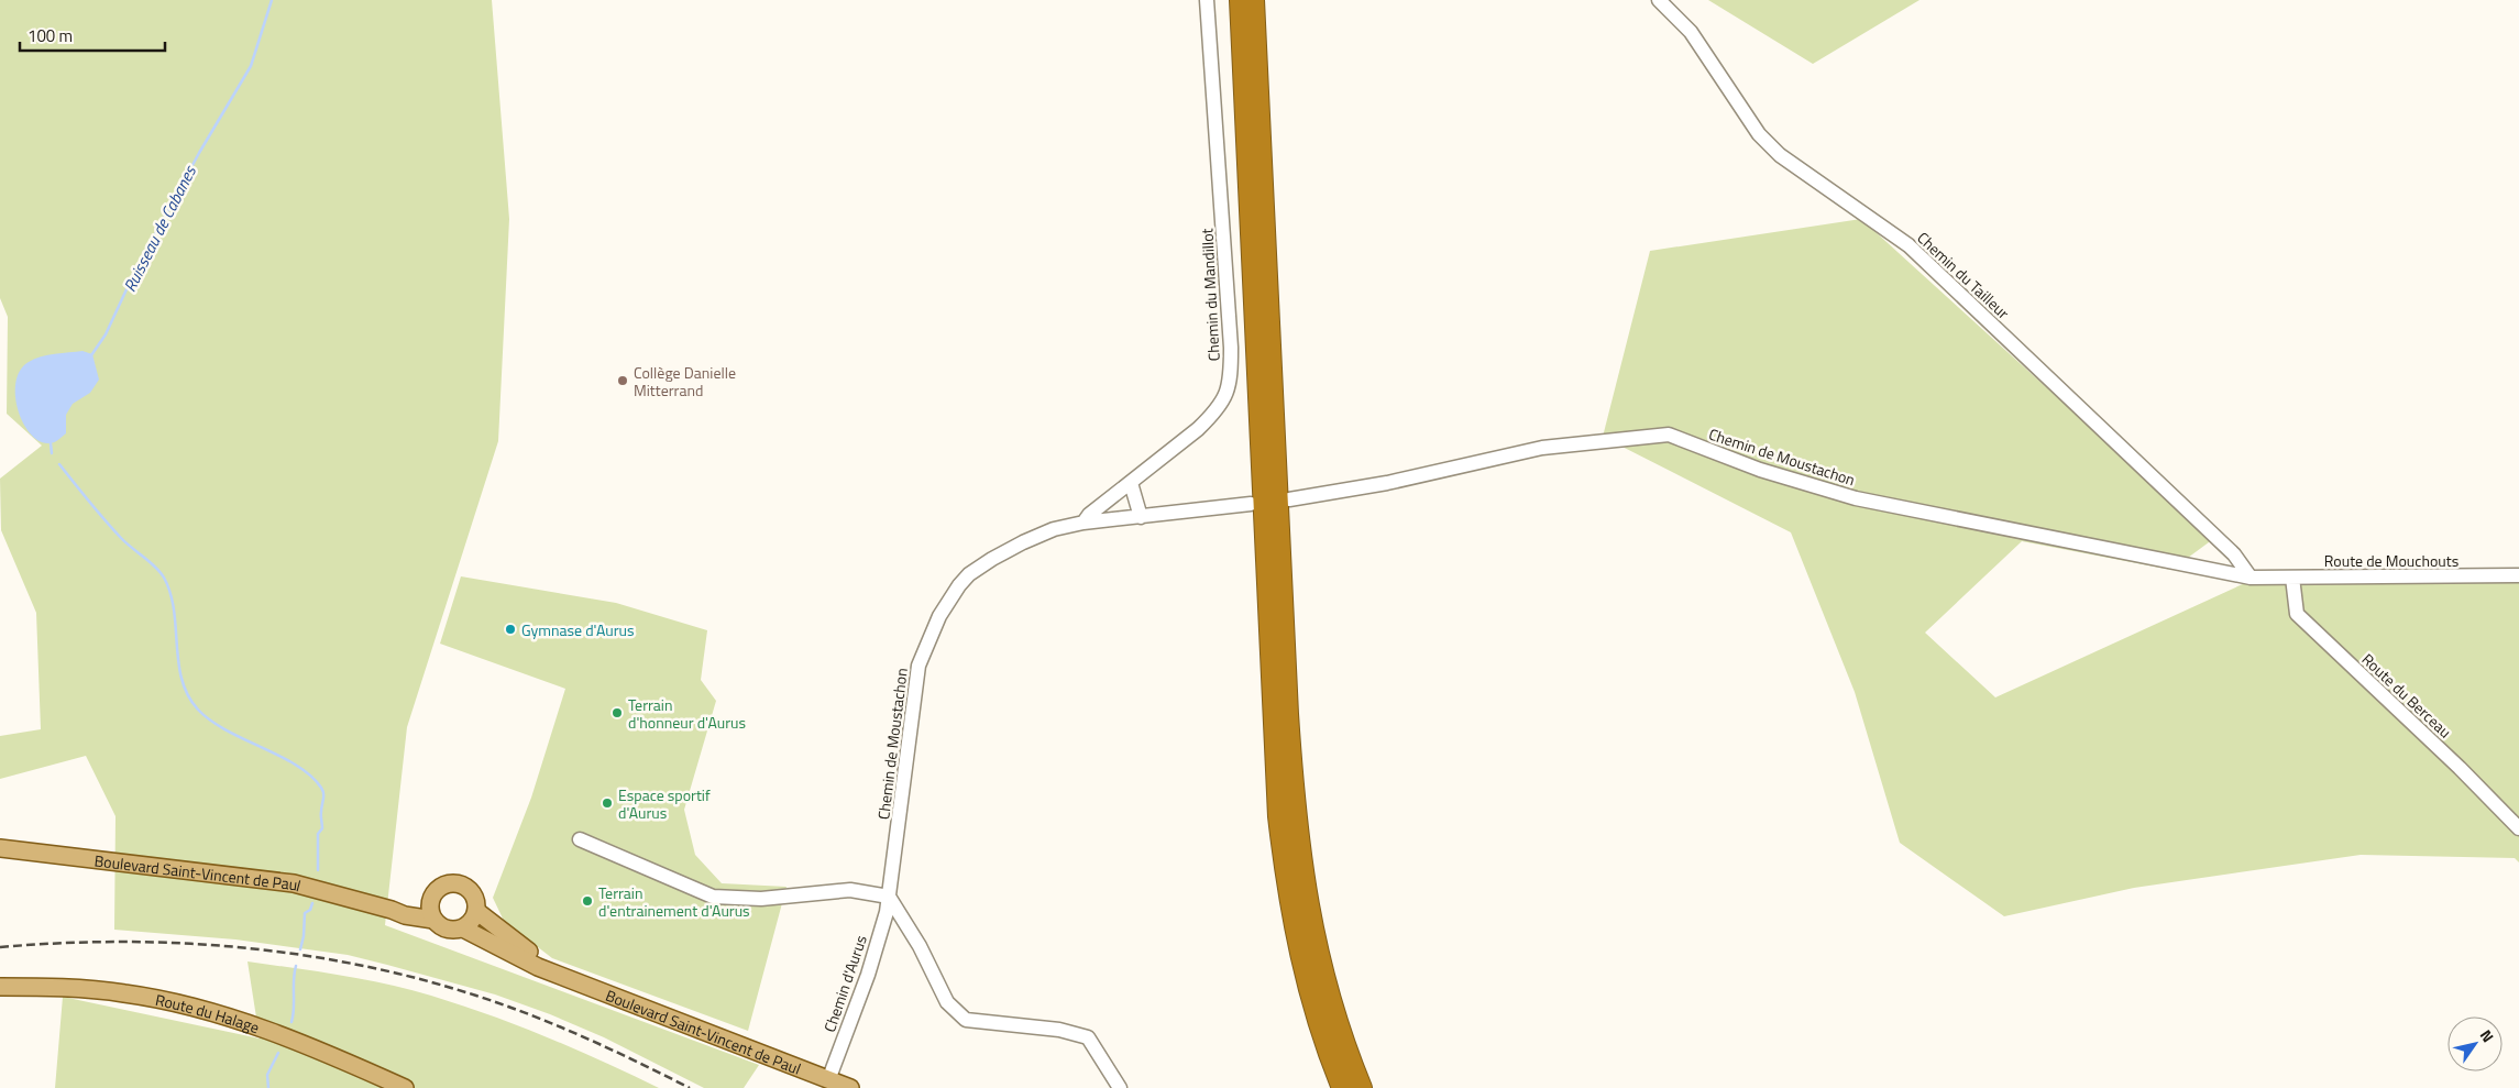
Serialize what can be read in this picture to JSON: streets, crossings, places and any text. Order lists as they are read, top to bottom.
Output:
{
  "streets": {
    "main road": ["Boulevard Saint-Vincent de Paul", "Route du Halage"],
    "street": [
      "Chemin du Tailleur",
      "Chemin du Mandillot",
      "Chemin de Moustachon",
      "Route de Mouchouts",
      "Route du Berceau",
      "Chemin d'Aurus"
    ]
  },
  "crossings": [
    ["Chemin du Tailleur", "Chemin de Moustachon"],
    ["Chemin du Tailleur", "Route de Mouchouts"],
    ["Chemin du Mandillot", "Chemin de Moustachon"],
    ["Chemin de Moustachon", "Route de Mouchouts"],
    ["Chemin de Moustachon", "Chemin d'Aurus"],
    ["Route de Mouchouts", "Route du Berceau"],
    ["Boulevard Saint-Vincent de Paul", "Chemin d'Aurus"]
  ],
  "water": ["Ruisseau de Cabanes"],
  "places": [
    "Collège Danielle Mitterrand",
    "Gymnase d'Aurus",
    "Terrain d'honneur d'Aurus",
    "Espace sportif d'Aurus",
    "Terrain d'entrainement d'Aurus"
  ],
  "scale_bar": "100 m",
  "north": "top right"
}
